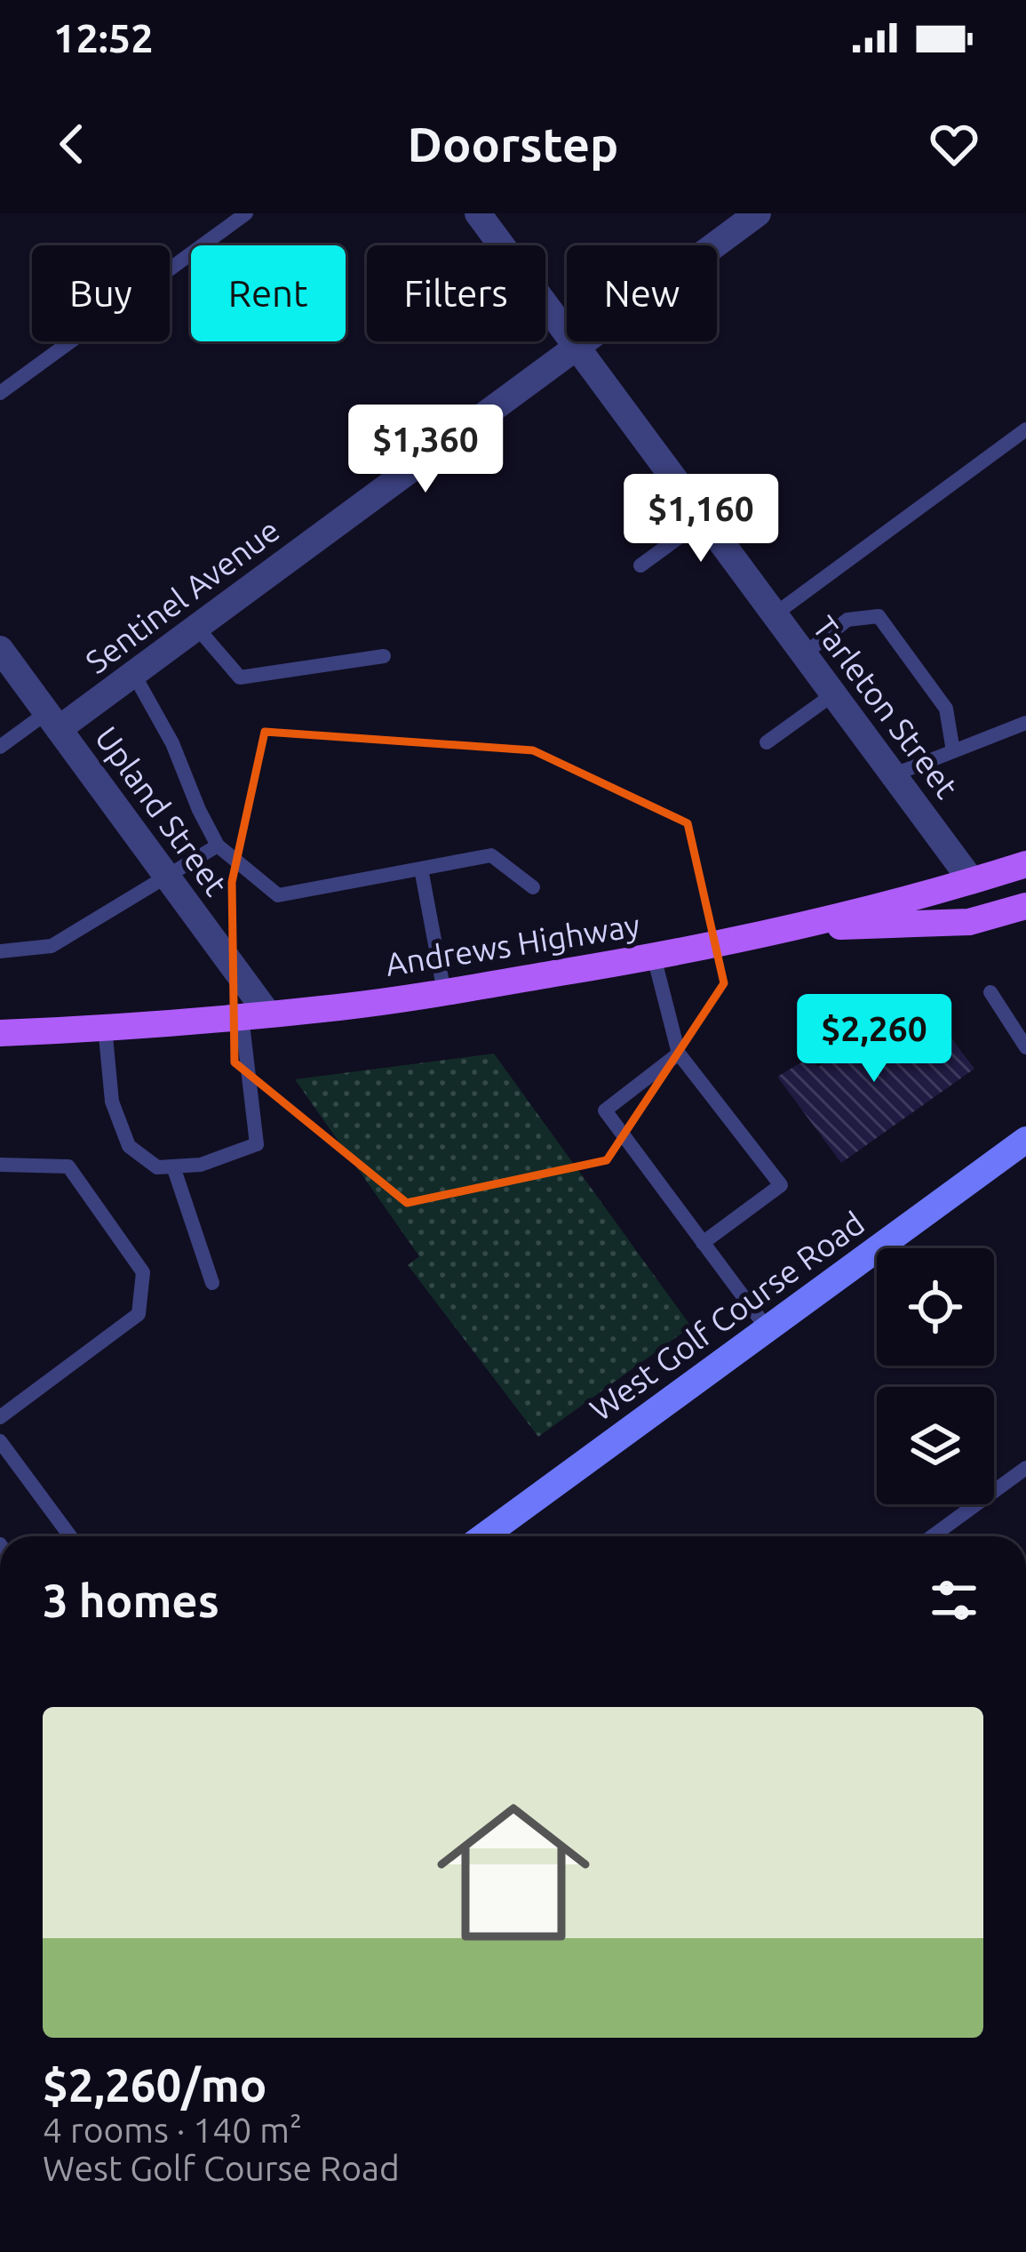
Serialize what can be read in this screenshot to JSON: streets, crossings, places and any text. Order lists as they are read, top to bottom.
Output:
{
  "streets": {
    "main road": ["Andrews Highway", "West Golf Course Road"],
    "street": ["Sentinel Avenue", "Tarleton Street", "Upland Street"]
  },
  "crossings": [
    ["Sentinel Avenue", "Tarleton Street"],
    ["Sentinel Avenue", "Upland Street"],
    ["Tarleton Street", "Andrews Highway"],
    ["Upland Street", "Andrews Highway"]
  ],
  "page": {
    "status": "12:52",
    "header": "Doorstep",
    "chip": [
      "Buy",
      "Rent",
      "Filters",
      "New"
    ],
    "price": ["$1,360", "$1,160", "$2,260"],
    "heading": "3 homes",
    "list": [
      {
        "name": "$2,260/mo",
        "note": "4 rooms · 140 m² · West Golf Course Road"
      }
    ]
  }
}
